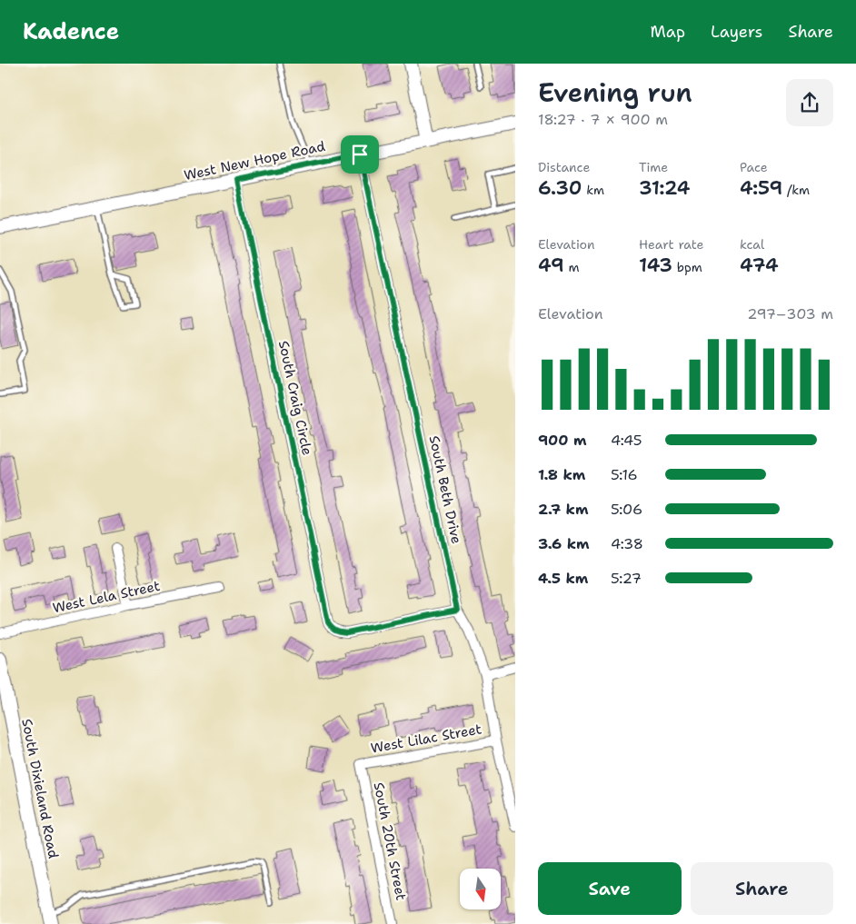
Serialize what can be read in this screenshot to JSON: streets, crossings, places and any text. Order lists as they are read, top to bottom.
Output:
{
  "streets": {
    "main road": ["West New Hope Road", "South Dixieland Road"],
    "street": [
      "South Craig Circle",
      "South Beth Drive",
      "West Lela Street",
      "West Lilac Street",
      "South 20th Street"
    ]
  },
  "crossings": [
    ["West New Hope Road", "South Craig Circle"],
    ["West New Hope Road", "South Beth Drive"],
    ["South Craig Circle", "South Beth Drive"],
    ["South Beth Drive", "West Lilac Street"],
    ["West Lilac Street", "South 20th Street"]
  ],
  "north": "bottom",
  "page": {
    "header": "Kadence",
    "nav": ["Map", "Layers", "Share"],
    "heading": ["Evening run", "18:27 · 7 × 900 m"],
    "stats": [
      ["Distance", "6.30 km"],
      ["Time", "31:24"],
      ["Pace", "4:59 /km"],
      ["Elevation", "49 m"],
      ["Heart rate", "143 bpm"],
      ["kcal", "474"]
    ],
    "chart": ["Elevation", "297–303 m"],
    "list": [
      {
        "name": "900 m",
        "note": "4:45"
      },
      {
        "name": "1.8 km",
        "note": "5:16"
      },
      {
        "name": "2.7 km",
        "note": "5:06"
      },
      {
        "name": "3.6 km",
        "note": "4:38"
      },
      {
        "name": "4.5 km",
        "note": "5:27"
      }
    ],
    "buttons": ["Save", "Share"]
  }
}
